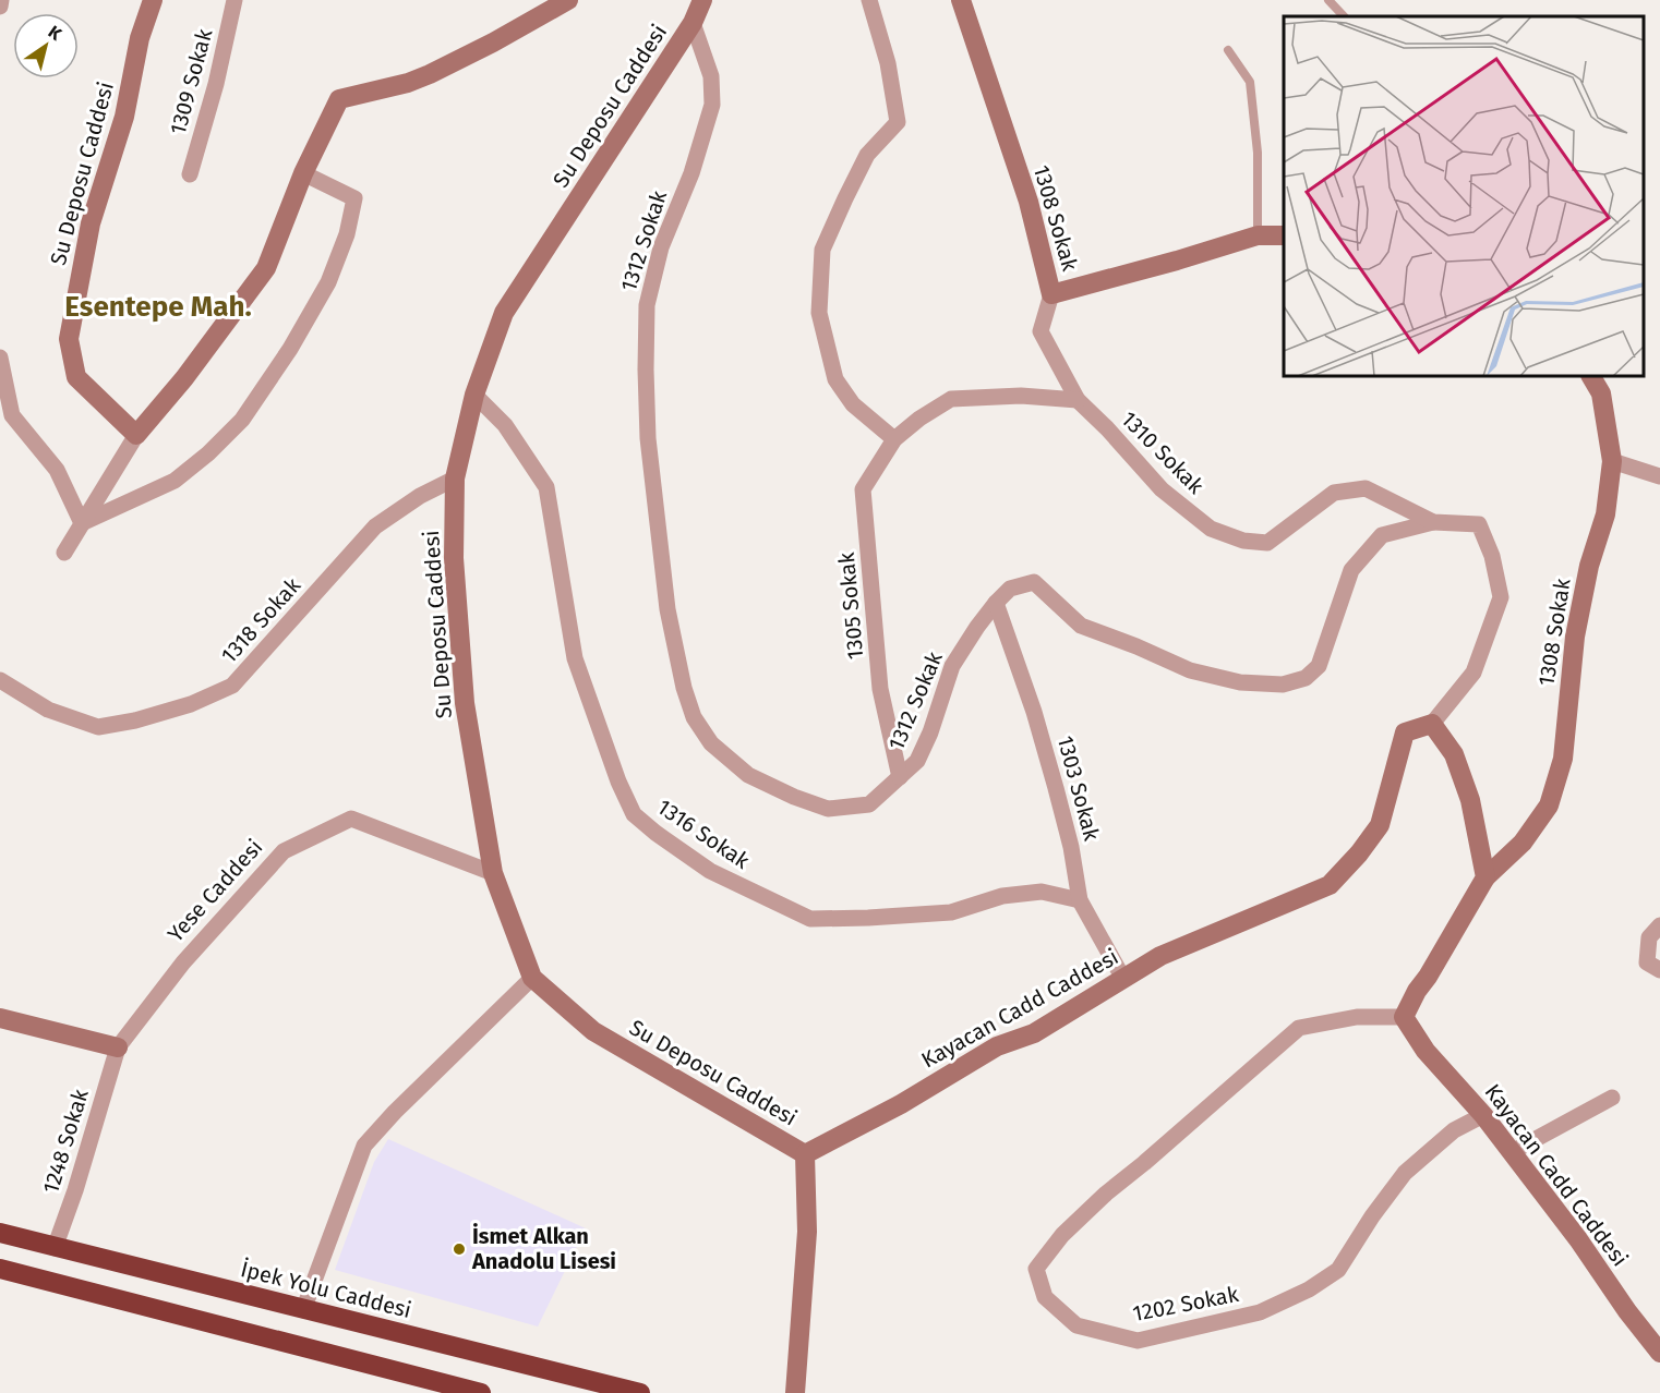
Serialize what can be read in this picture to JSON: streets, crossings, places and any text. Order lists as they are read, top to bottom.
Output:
{
  "streets": {
    "highway": ["İpek Yolu Caddesi"],
    "street": [
      "1309 Sokak",
      "Su Deposu Caddesi",
      "1308 Sokak",
      "1312 Sokak",
      "1310 Sokak",
      "1305 Sokak",
      "1318 Sokak",
      "1303 Sokak",
      "1316 Sokak",
      "Yese Caddesi",
      "Kayacan Cadd Caddesi",
      "1248 Sokak",
      "1202 Sokak"
    ]
  },
  "crossings": [
    ["Su Deposu Caddesi", "1312 Sokak"],
    ["Su Deposu Caddesi", "1318 Sokak"],
    ["Su Deposu Caddesi", "1316 Sokak"],
    ["Su Deposu Caddesi", "Yese Caddesi"],
    ["Su Deposu Caddesi", "Kayacan Cadd Caddesi"],
    ["1308 Sokak", "1310 Sokak"],
    ["1312 Sokak", "1310 Sokak"],
    ["1312 Sokak", "1305 Sokak"],
    ["1312 Sokak", "1303 Sokak"],
    ["1310 Sokak", "1305 Sokak"],
    ["1310 Sokak", "Kayacan Cadd Caddesi"],
    ["1303 Sokak", "1316 Sokak"],
    ["1303 Sokak", "Kayacan Cadd Caddesi"],
    ["Yese Caddesi", "1248 Sokak"],
    ["Kayacan Cadd Caddesi", "1202 Sokak"],
    ["1248 Sokak", "İpek Yolu Caddesi"]
  ],
  "districts": ["Esentepe Mah."],
  "places": ["İsmet Alkan Anadolu Lisesi"],
  "north": "top right"
}
